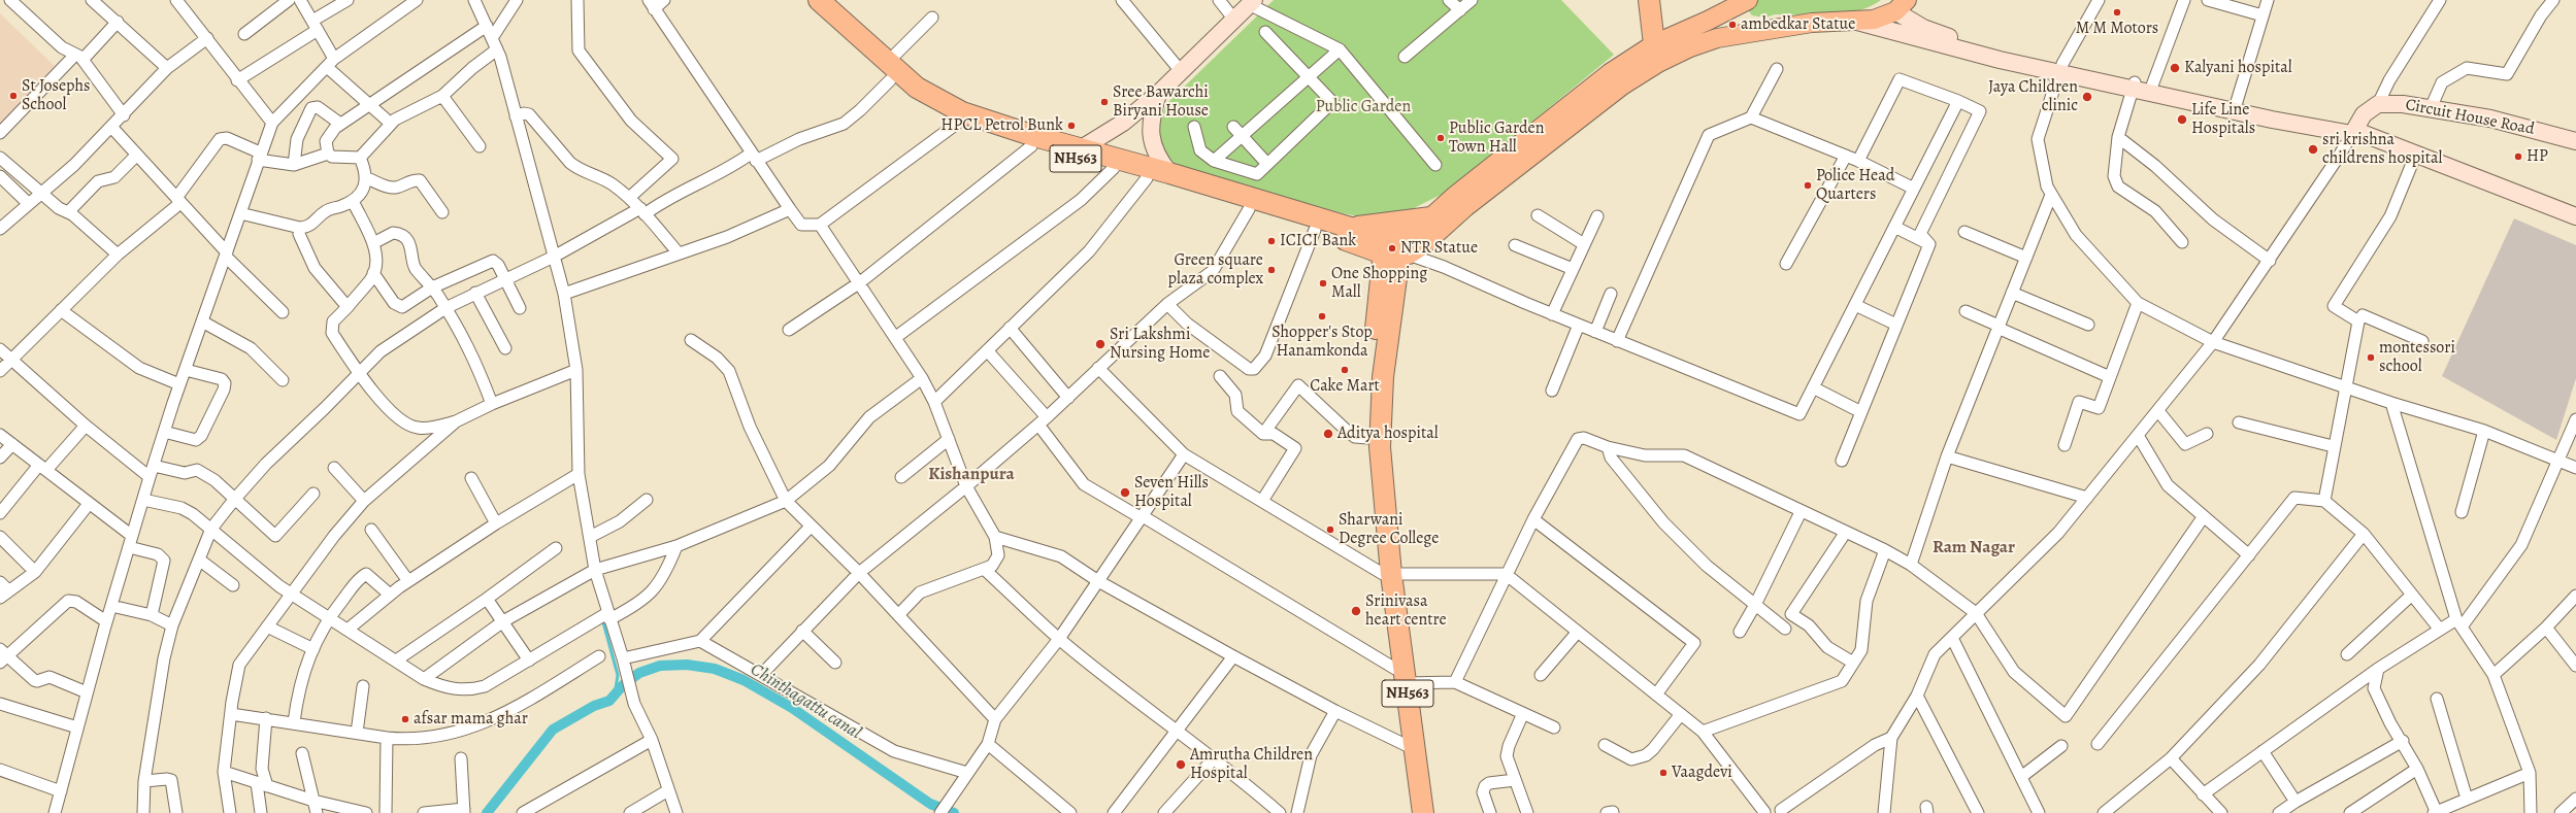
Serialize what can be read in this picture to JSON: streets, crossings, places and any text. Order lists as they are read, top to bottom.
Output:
{
  "streets": {
    "highway": ["NH563"],
    "street": ["Circuit House Road"]
  },
  "districts": ["Kishanpura", "Ram Nagar"],
  "water": ["Chinthagattu canal"],
  "parks": ["Public Garden"],
  "places": [
    "M M Motors",
    "ambedkar Statue",
    "Kalyani hospital",
    "St Josephs School",
    "Jaya Children clinic",
    "Sree Bawarchi Biryani House",
    "Life Line Hospitals",
    "HPCL Petrol Bunk",
    "Public Garden Town Hall",
    "sri krishna childrens hospital",
    "HP",
    "Police Head Quarters",
    "ICICI Bank",
    "NTR Statue",
    "Green square plaza complex",
    "One Shopping Mall",
    "Shopper's Stop Hanamkonda",
    "Sri Lakshmi Nursing Home",
    "montessori school",
    "Cake Mart",
    "Aditya hospital",
    "Seven Hills Hospital",
    "Sharwani Degree College",
    "Srinivasa heart centre",
    "afsar mama ghar",
    "Amrutha Children Hospital",
    "Vaagdevi"
  ]
}
